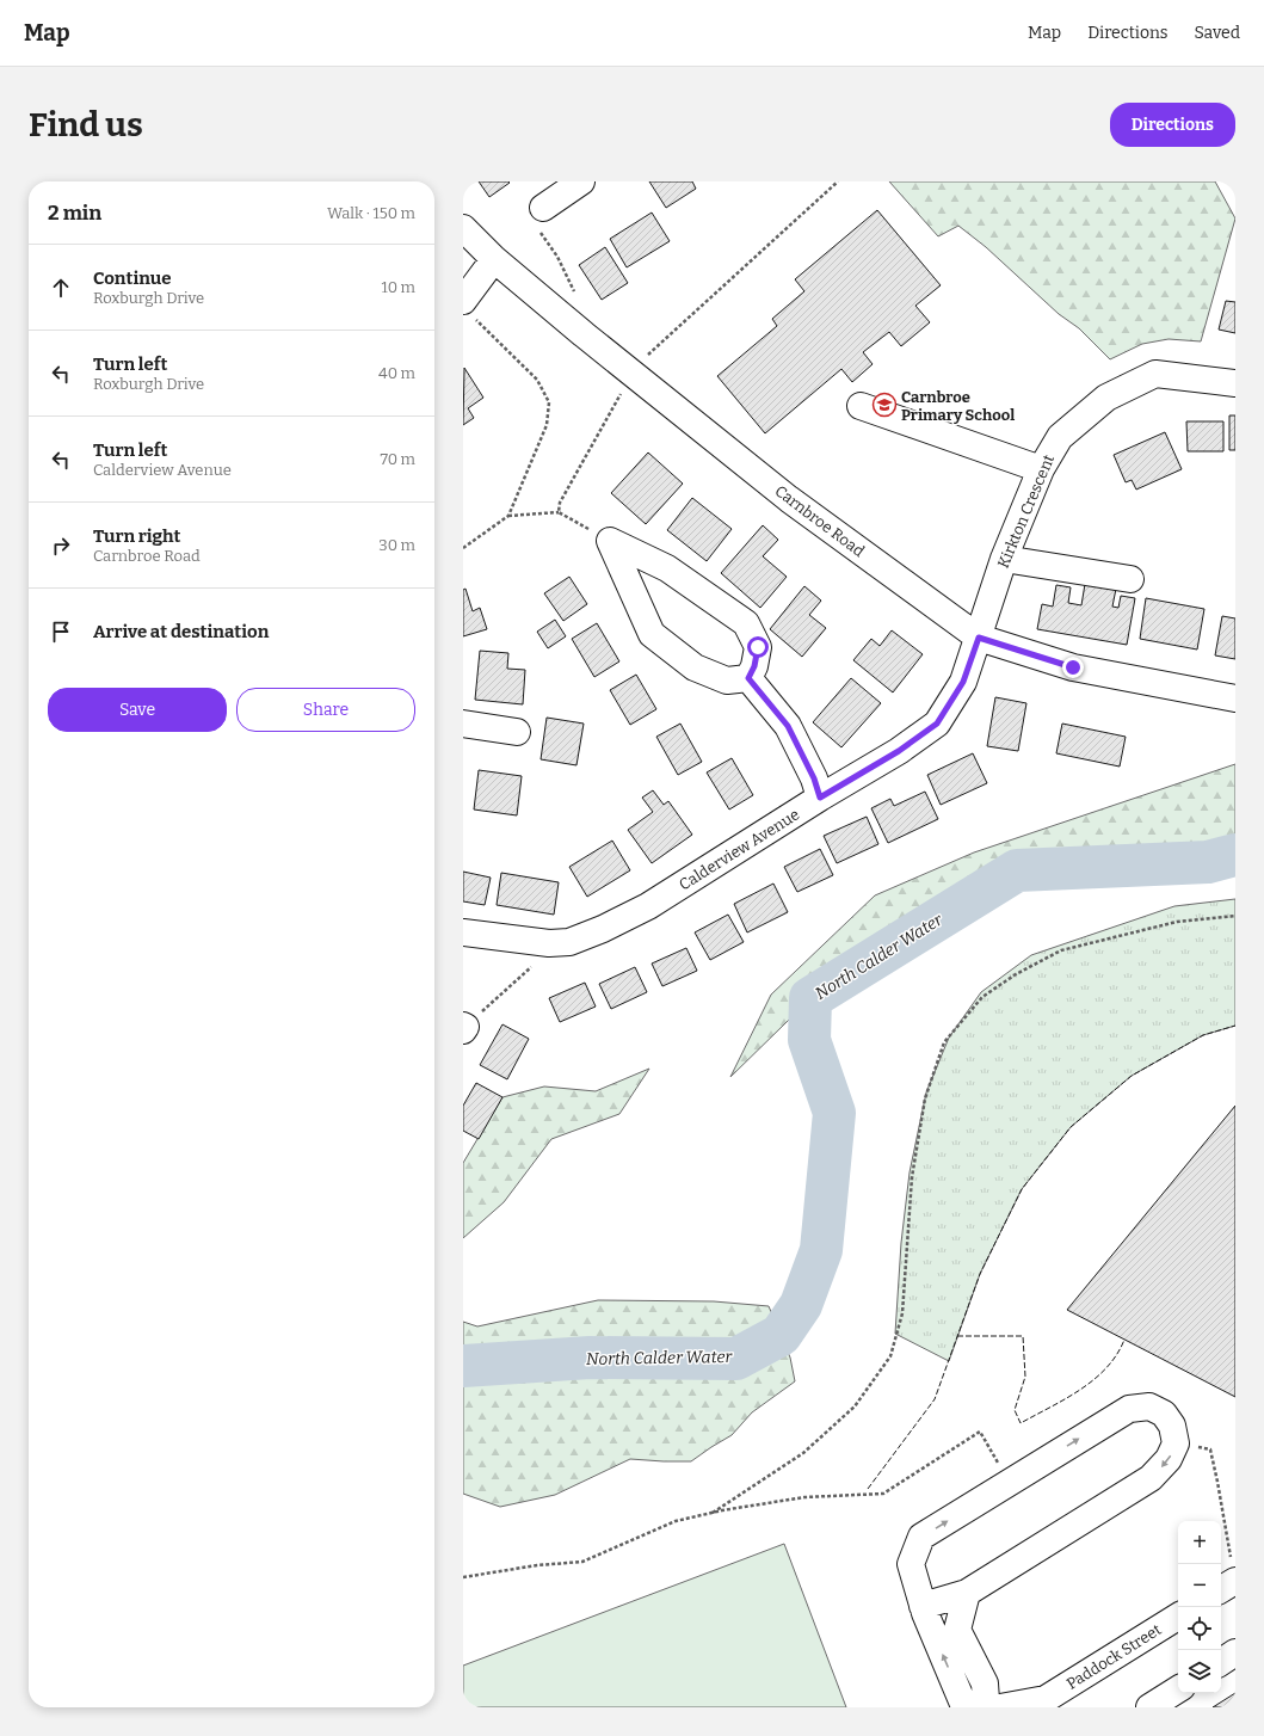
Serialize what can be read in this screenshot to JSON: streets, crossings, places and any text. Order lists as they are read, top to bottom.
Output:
{
  "streets": {
    "street": [
      "Kirkton Crescent",
      "Carnbroe Road",
      "Calderview Avenue",
      "Paddock Street"
    ]
  },
  "crossings": [
    ["Kirkton Crescent", "Carnbroe Road"],
    ["Kirkton Crescent", "Calderview Avenue"],
    ["Carnbroe Road", "Calderview Avenue"]
  ],
  "water": ["North Calder Water"],
  "places": {
    "school or university": ["Carnbroe Primary School"]
  },
  "page": {
    "header": "Map",
    "nav": ["Map", "Directions", "Saved"],
    "buttons": [
      "Directions",
      ["Save", "Share"]
    ],
    "title": "Find us",
    "heading": ["2 min", "Walk · 150 m"],
    "list": [
      ["Continue", "Roxburgh Drive", "10 m"],
      ["Turn left", "Roxburgh Drive", "40 m"],
      ["Turn left", "Calderview Avenue", "70 m"],
      ["Turn right", "Carnbroe Road", "30 m"],
      "Arrive at destination"
    ],
    "map_buttons": ["+", "−"]
  }
}
